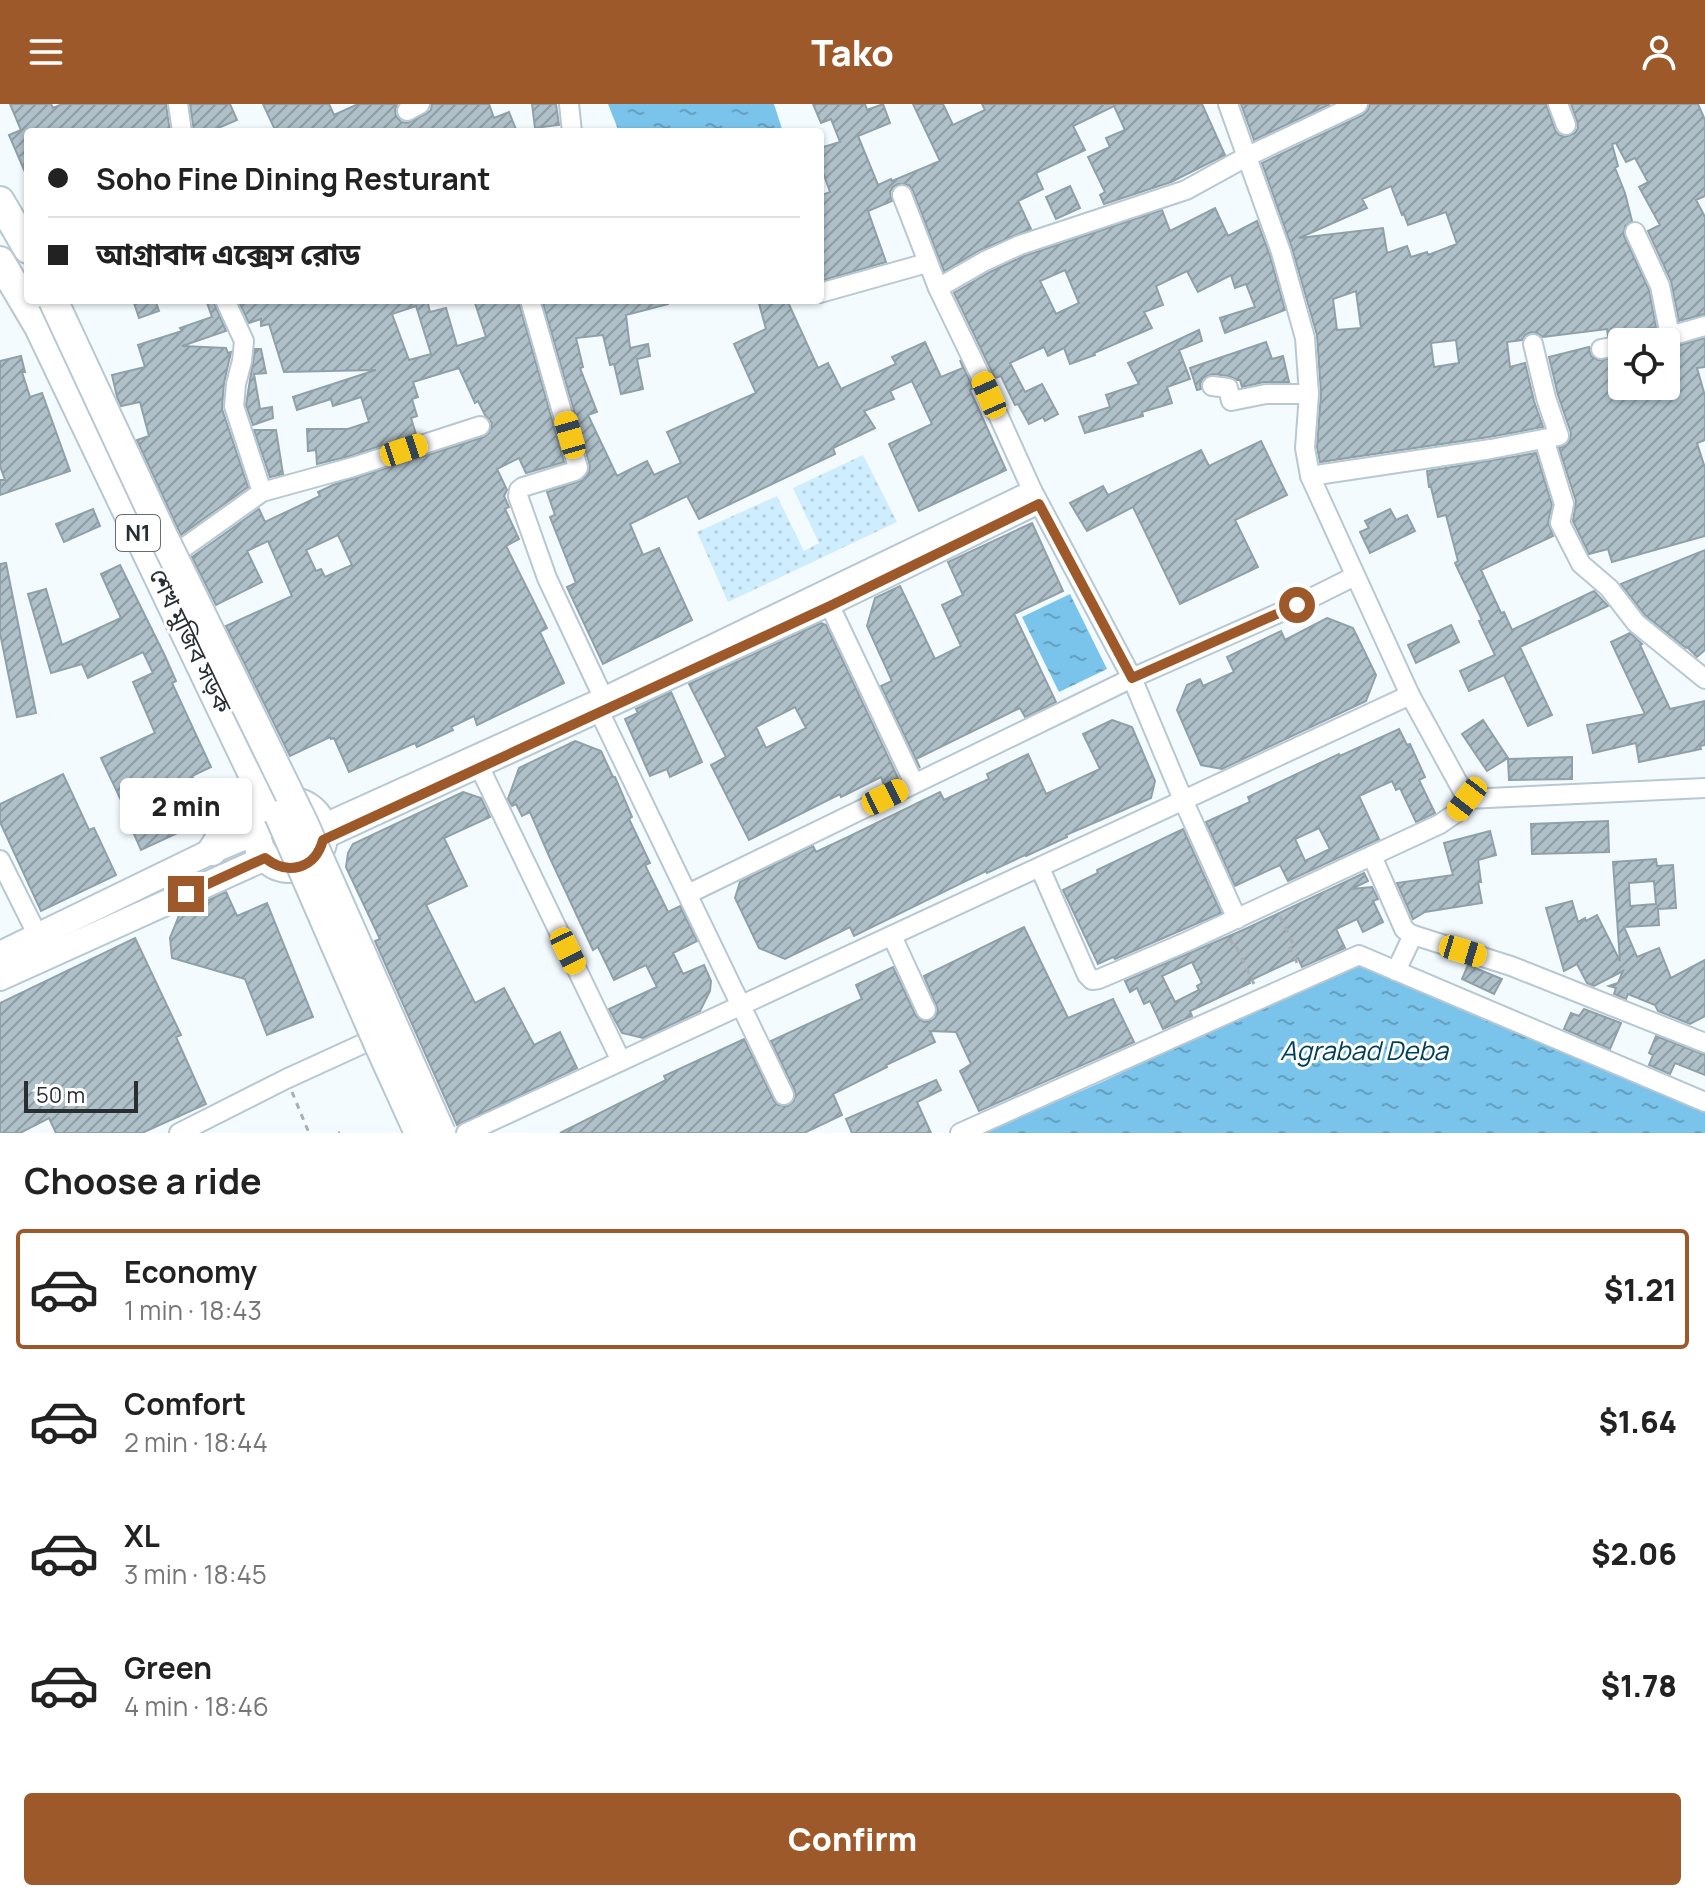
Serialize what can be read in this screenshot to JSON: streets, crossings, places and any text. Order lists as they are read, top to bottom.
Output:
{
  "streets": {
    "highway": ["N1", "শেখ মুজিব সড়ক"]
  },
  "water": ["Agrabad Deba"],
  "scale_bar": "50 m",
  "page": {
    "header": "Tako",
    "banner": ["Soho Fine Dining Resturant", "আগ্রাবাদ এক্সেস রোড"],
    "bubble": "2 min",
    "scale": "50 m",
    "heading": "Choose a ride",
    "list": [
      {
        "name": "Economy",
        "note": "1 min · 18:43",
        "value": "$1.21"
      },
      {
        "name": "Comfort",
        "note": "2 min · 18:44",
        "value": "$1.64"
      },
      {
        "name": "XL",
        "note": "3 min · 18:45",
        "value": "$2.06"
      },
      {
        "name": "Green",
        "note": "4 min · 18:46",
        "value": "$1.78"
      }
    ],
    "buttons": "Confirm"
  }
}
